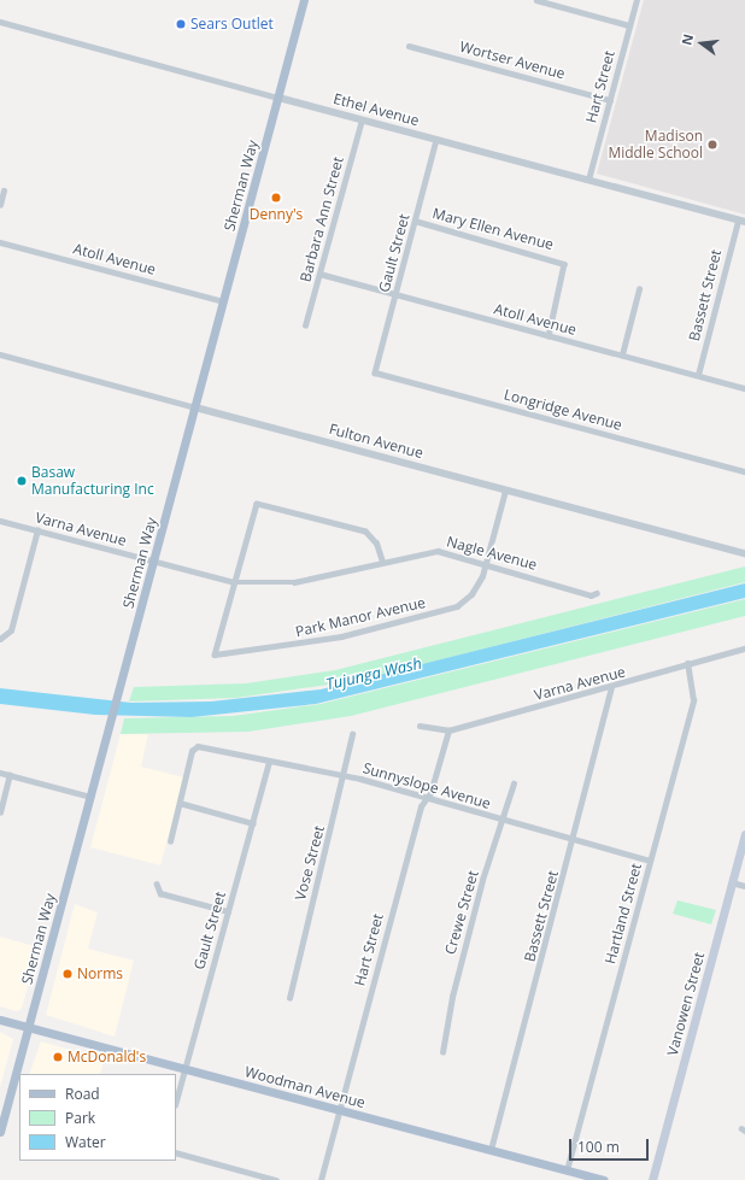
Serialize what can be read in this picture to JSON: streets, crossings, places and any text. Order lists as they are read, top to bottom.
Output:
{
  "streets": {
    "main road": ["Sherman Way", "Vanowen Street", "Woodman Avenue"],
    "street": [
      "Wortser Avenue",
      "Hart Street",
      "Ethel Avenue",
      "Barbara Ann Street",
      "Mary Ellen Avenue",
      "Gault Street",
      "Atoll Avenue",
      "Bassett Street",
      "Longridge Avenue",
      "Fulton Avenue",
      "Varna Avenue",
      "Nagle Avenue",
      "Park Manor Avenue",
      "Sunnyslope Avenue",
      "Vose Street",
      "Crewe Street",
      "Hartland Street"
    ]
  },
  "crossings": [
    ["Wortser Avenue", "Hart Street"],
    ["Hart Street", "Ethel Avenue"],
    ["Hart Street", "Varna Avenue"],
    ["Hart Street", "Sunnyslope Avenue"],
    ["Hart Street", "Woodman Avenue"],
    ["Ethel Avenue", "Sherman Way"],
    ["Ethel Avenue", "Barbara Ann Street"],
    ["Ethel Avenue", "Gault Street"],
    ["Ethel Avenue", "Bassett Street"],
    ["Sherman Way", "Atoll Avenue"],
    ["Sherman Way", "Fulton Avenue"],
    ["Sherman Way", "Varna Avenue"],
    ["Sherman Way", "Woodman Avenue"],
    ["Barbara Ann Street", "Atoll Avenue"],
    ["Mary Ellen Avenue", "Gault Street"],
    ["Mary Ellen Avenue", "Atoll Avenue"],
    ["Gault Street", "Atoll Avenue"],
    ["Gault Street", "Longridge Avenue"],
    ["Gault Street", "Sunnyslope Avenue"],
    ["Gault Street", "Woodman Avenue"],
    ["Atoll Avenue", "Bassett Street"],
    ["Bassett Street", "Varna Avenue"],
    ["Bassett Street", "Sunnyslope Avenue"],
    ["Bassett Street", "Woodman Avenue"],
    ["Varna Avenue", "Nagle Avenue"],
    ["Varna Avenue", "Park Manor Avenue"],
    ["Varna Avenue", "Hartland Street"],
    ["Nagle Avenue", "Park Manor Avenue"],
    ["Sunnyslope Avenue", "Vose Street"],
    ["Sunnyslope Avenue", "Crewe Street"],
    ["Sunnyslope Avenue", "Hartland Street"],
    ["Hartland Street", "Woodman Avenue"]
  ],
  "water": ["Tujunga Wash"],
  "places": [
    "Sears Outlet",
    "Madison Middle School",
    "Denny's",
    "Basaw Manufacturing Inc",
    "Norms",
    "McDonald's"
  ],
  "legend": ["Road", "Park", "Water"],
  "scale_bar": "100 m",
  "north": "left"
}
